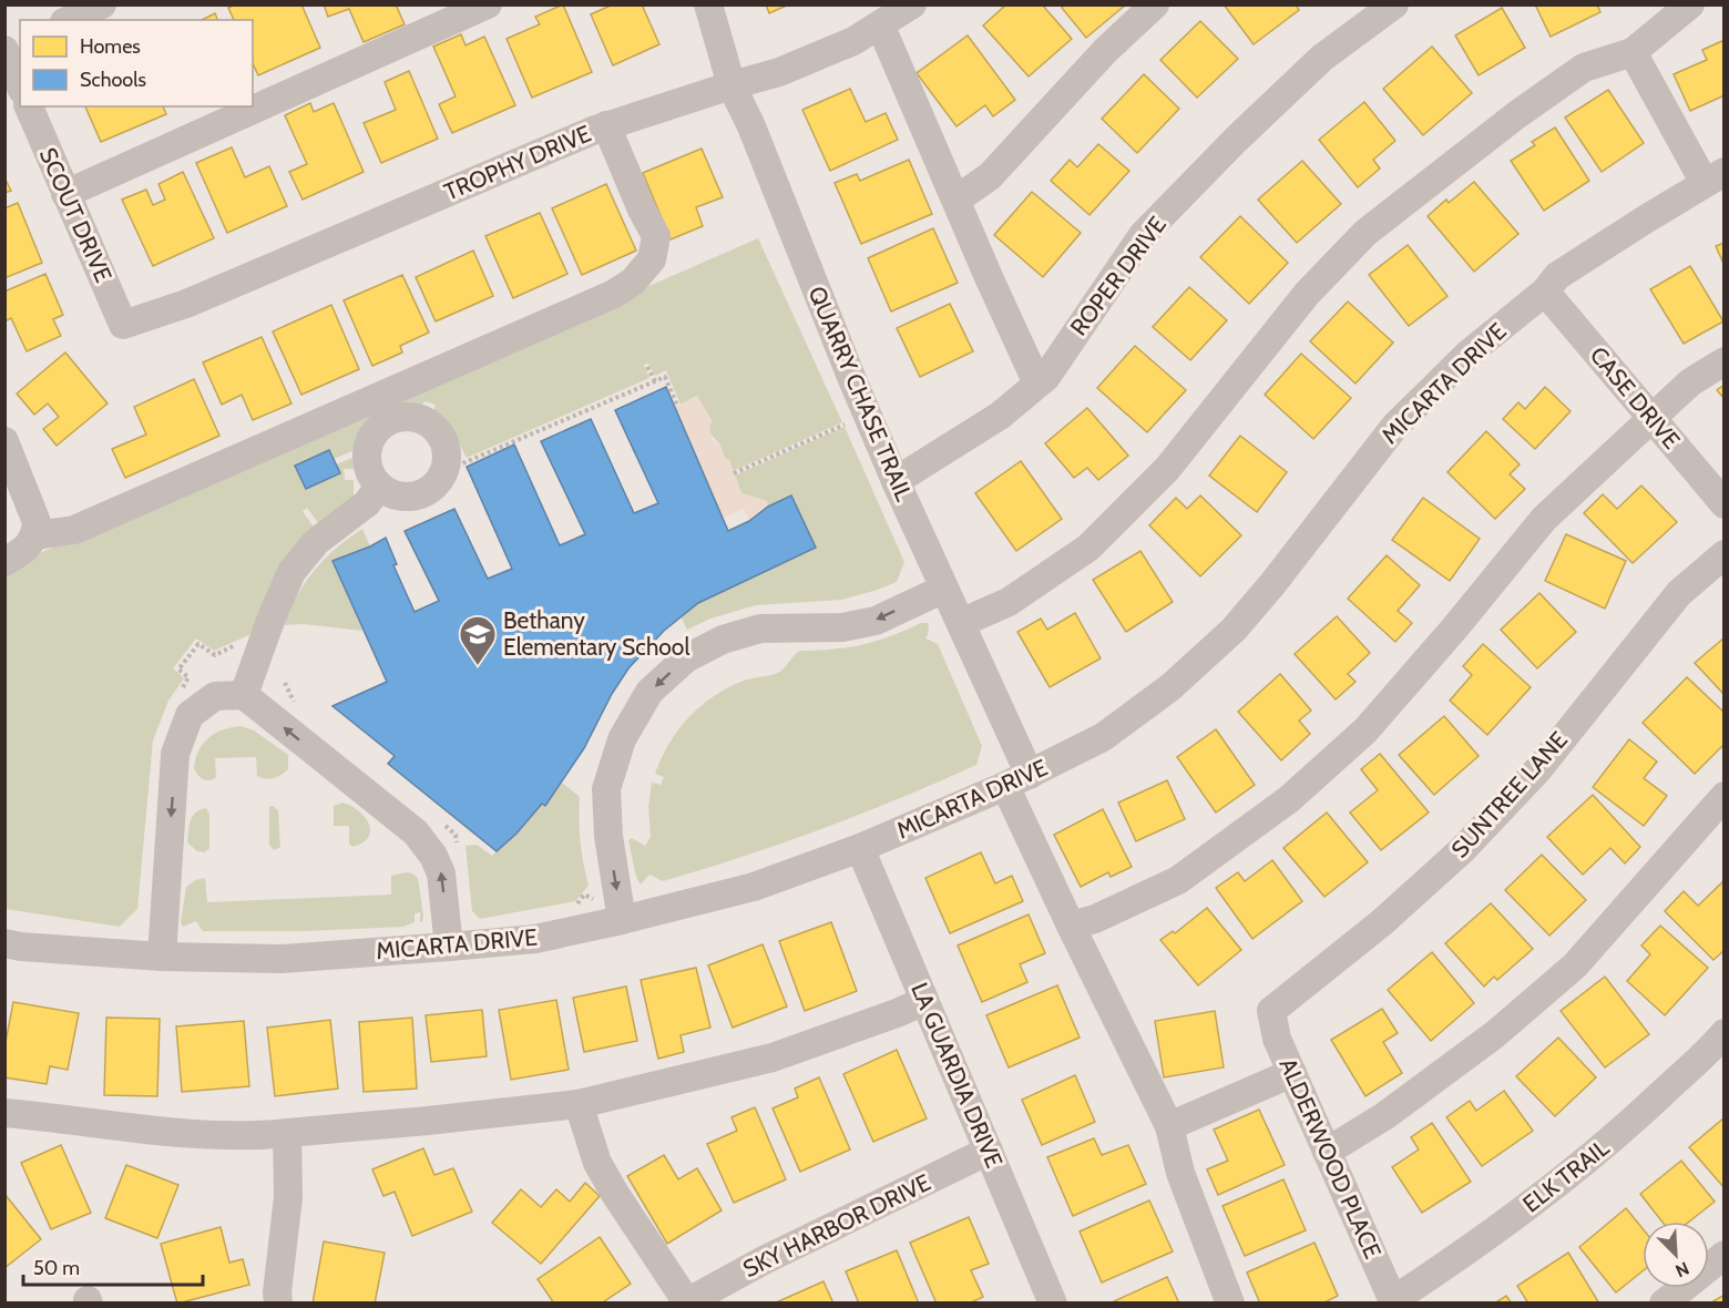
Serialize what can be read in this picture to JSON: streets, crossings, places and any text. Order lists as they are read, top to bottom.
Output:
{
  "streets": {
    "street": [
      "TROPHY DRIVE",
      "SCOUT DRIVE",
      "ROPER DRIVE",
      "MICARTA DRIVE",
      "QUARRY CHASE TRAIL",
      "CASE DRIVE",
      "SUNTREE LANE",
      "LA GUARDIA DRIVE",
      "ALDERWOOD PLACE",
      "ELK TRAIL",
      "SKY HARBOR DRIVE"
    ]
  },
  "crossings": [
    ["TROPHY DRIVE", "SCOUT DRIVE"],
    ["TROPHY DRIVE", "QUARRY CHASE TRAIL"],
    ["ROPER DRIVE", "QUARRY CHASE TRAIL"],
    ["MICARTA DRIVE", "QUARRY CHASE TRAIL"],
    ["MICARTA DRIVE", "CASE DRIVE"],
    ["MICARTA DRIVE", "LA GUARDIA DRIVE"],
    ["SUNTREE LANE", "ALDERWOOD PLACE"],
    ["LA GUARDIA DRIVE", "SKY HARBOR DRIVE"],
    ["ALDERWOOD PLACE", "ELK TRAIL"]
  ],
  "places": {
    "school or university": ["Bethany Elementary School"]
  },
  "legend": ["Homes", "Schools"],
  "scale_bar": "50 m",
  "north": "bottom right"
}
